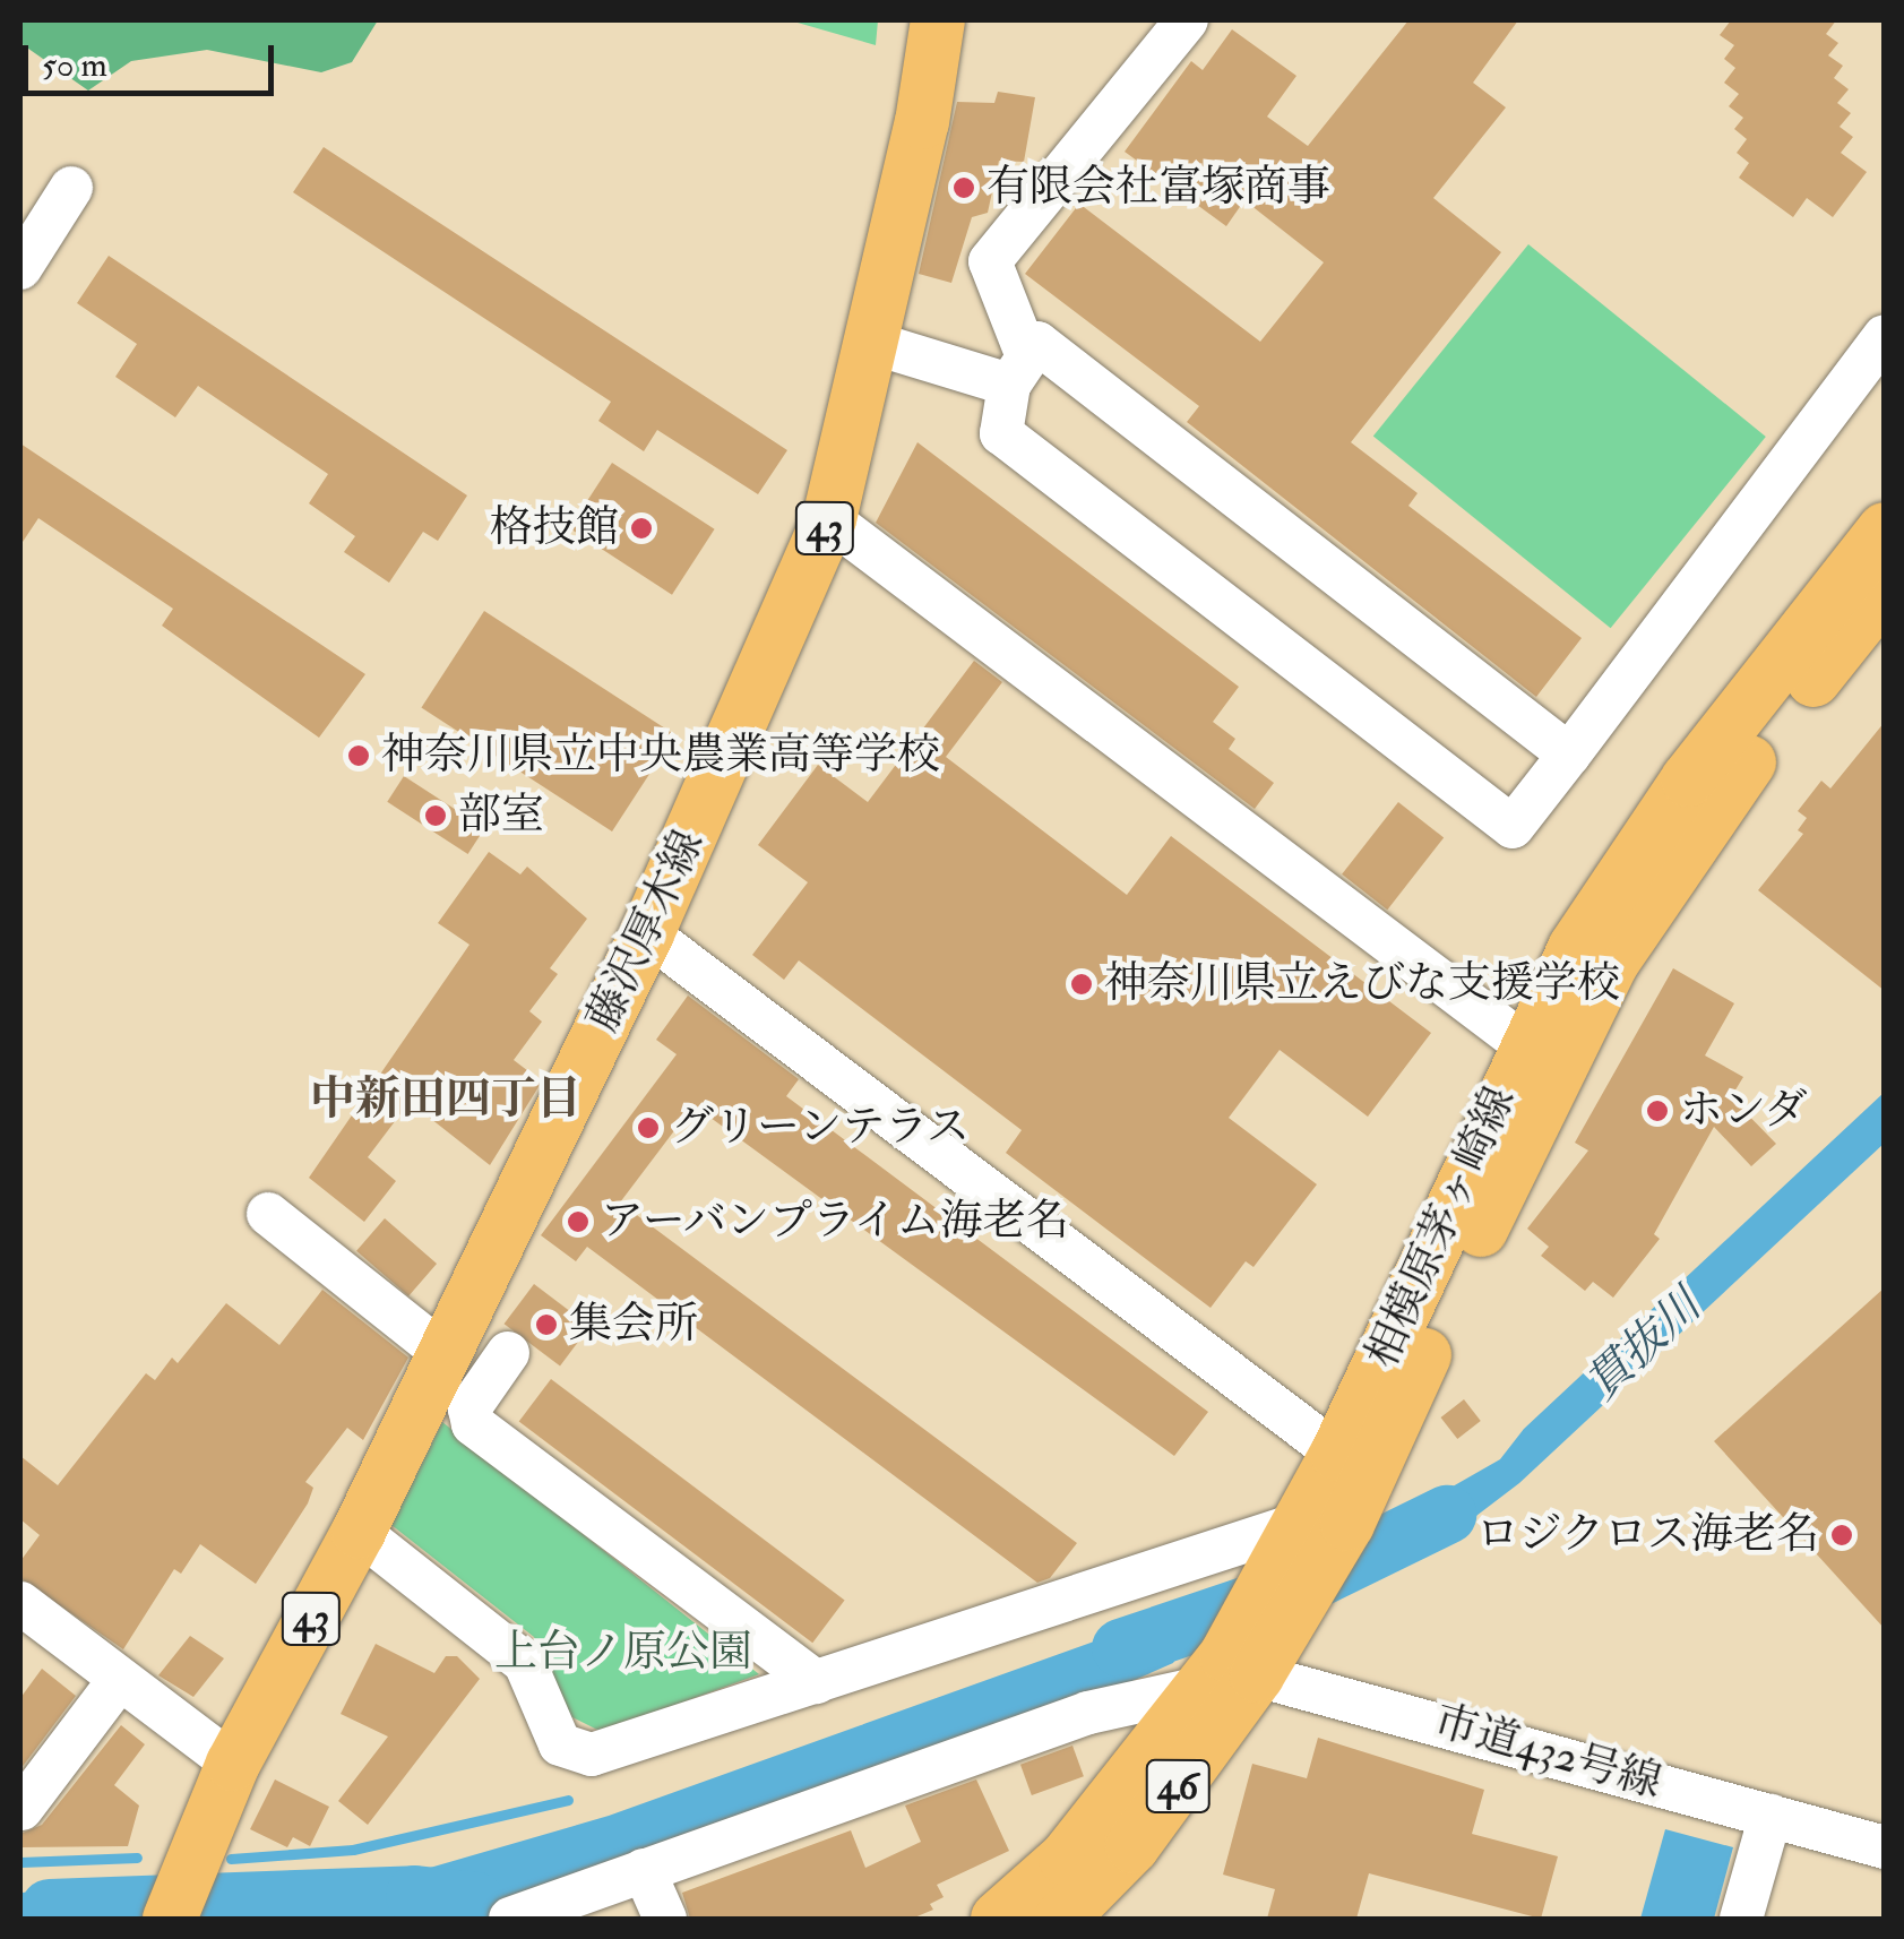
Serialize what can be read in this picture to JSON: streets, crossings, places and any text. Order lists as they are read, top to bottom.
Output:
{
  "streets": {
    "main road": [
      "43",
      "藤沢厚木線",
      "相模原茅ヶ崎線",
      "46"
    ],
    "street": ["市道432号線"]
  },
  "crossings": [
    ["相模原茅ヶ崎線", "市道432号線"]
  ],
  "districts": ["中新田四丁目"],
  "water": ["貫抜川"],
  "parks": ["上台ノ原公園"],
  "places": [
    "有限会社富塚商事",
    "格技館",
    "神奈川県立中央農業高等学校",
    "部室",
    "神奈川県立えびな支援学校",
    "ホンダ",
    "グリーンテラス",
    "アーバンプライム海老名",
    "集会所",
    "ロジクロス海老名"
  ],
  "scale_bar": "50 m"
}
